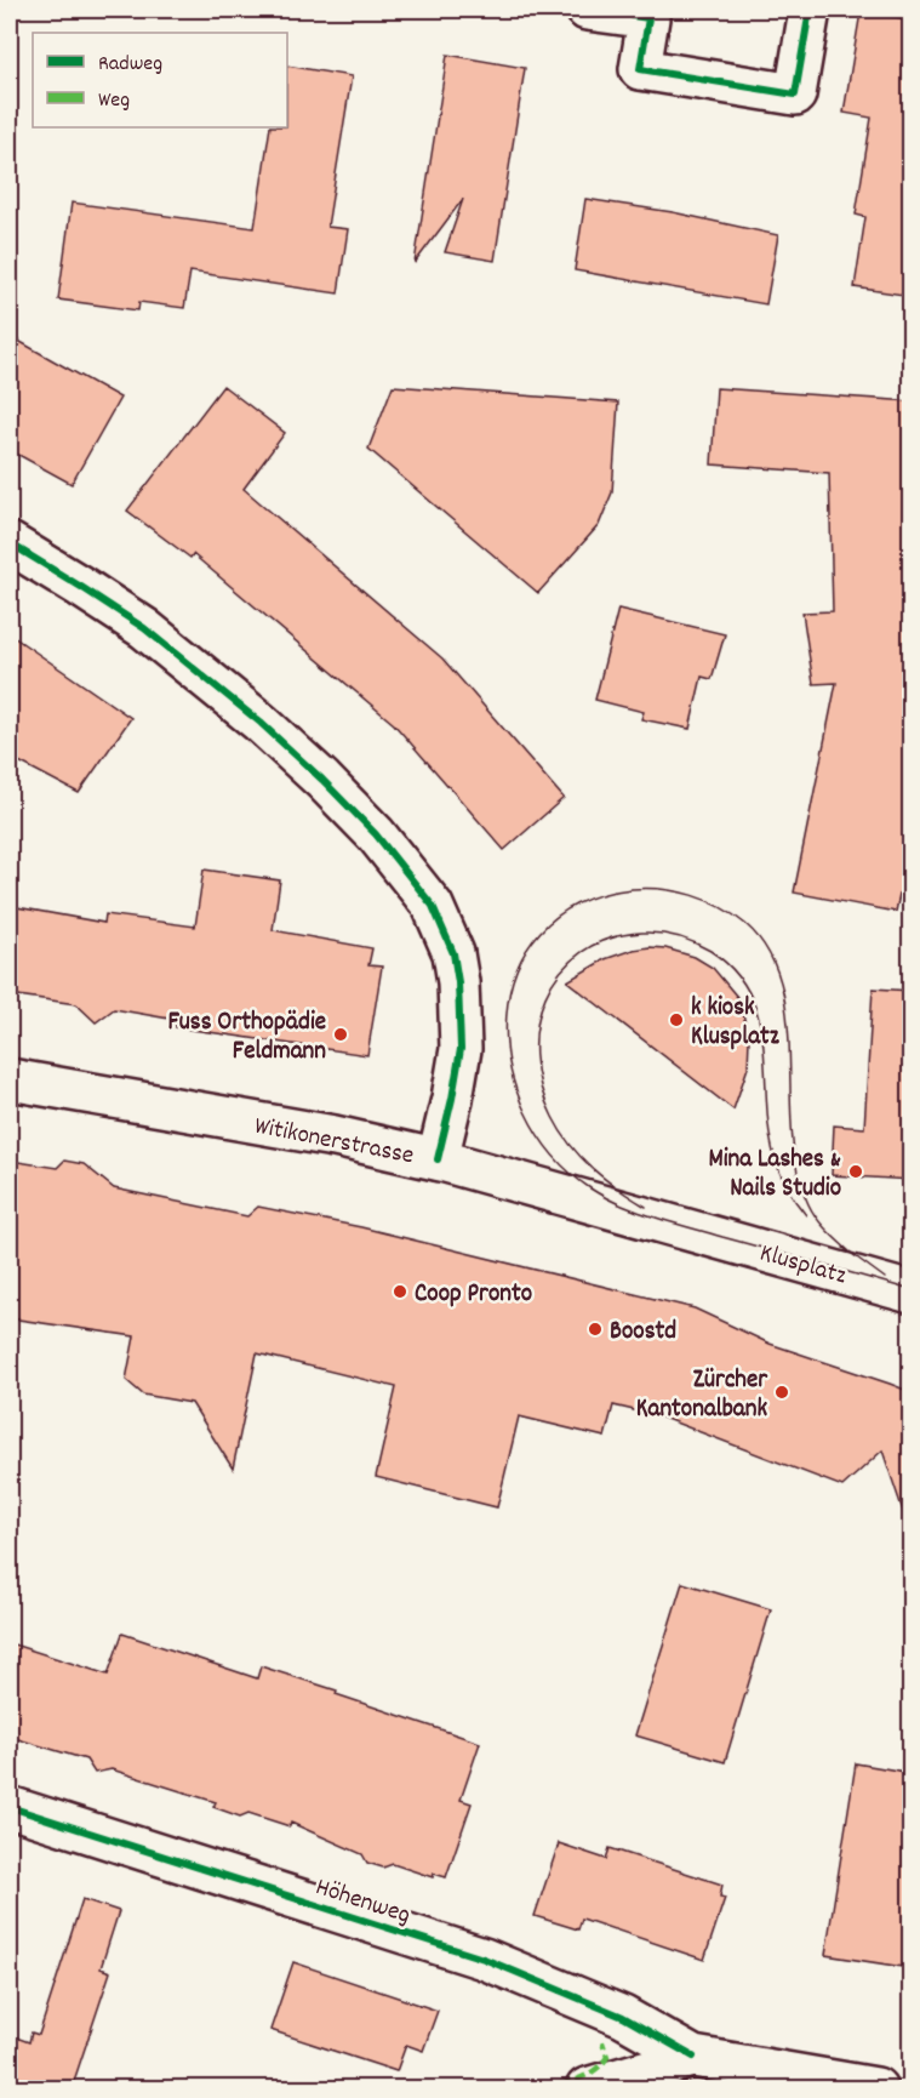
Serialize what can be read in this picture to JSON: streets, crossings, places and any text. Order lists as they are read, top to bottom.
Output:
{
  "streets": {
    "street": ["Witikonerstrasse", "Klusplatz", "Höhenweg"]
  },
  "crossings": [
    ["Witikonerstrasse", "Klusplatz"]
  ],
  "places": [
    "k kiosk Klusplatz",
    "Fuss Orthopädie Feldmann",
    "Mina Lashes & Nails Studio",
    "Coop Pronto",
    "Boostd",
    "Zürcher Kantonalbank"
  ],
  "legend": ["Radweg", "Weg"]
}
